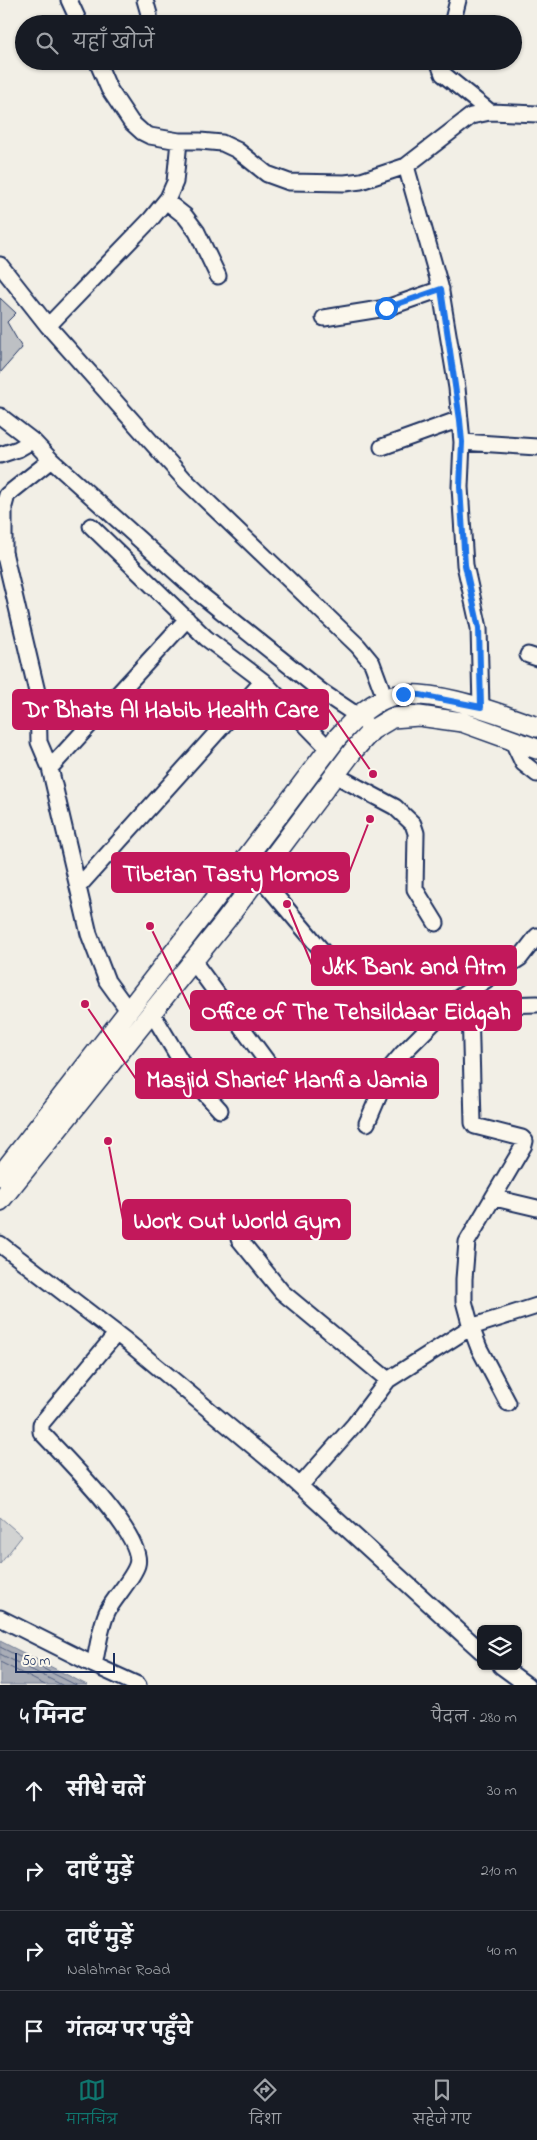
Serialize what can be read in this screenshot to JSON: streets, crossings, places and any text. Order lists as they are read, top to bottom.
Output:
{
  "places": [
    "Dr Bhats Al Habib Health Care",
    "Tibetan Tasty Momos",
    "J&K Bank and Atm",
    "Office of The Tehsildaar Eidgah",
    "Masjid Sharief Hanfia Jamia",
    "Work Out World Gym"
  ],
  "scale_bar": "50 m",
  "page": {
    "search": "यहाँ खोजें",
    "scale": "50 m",
    "heading": ["4 मिनट", "पैदल · 280 m"],
    "list": [
      ["सीधे चलें", "30 m"],
      ["दाएँ मुड़ें", "210 m"],
      ["दाएँ मुड़ें", "Nalahmar Road", "40 m"],
      "गंतव्य पर पहुँचे"
    ],
    "nav": ["मानचित्र", "दिशा", "सहेजे गए"]
  }
}
